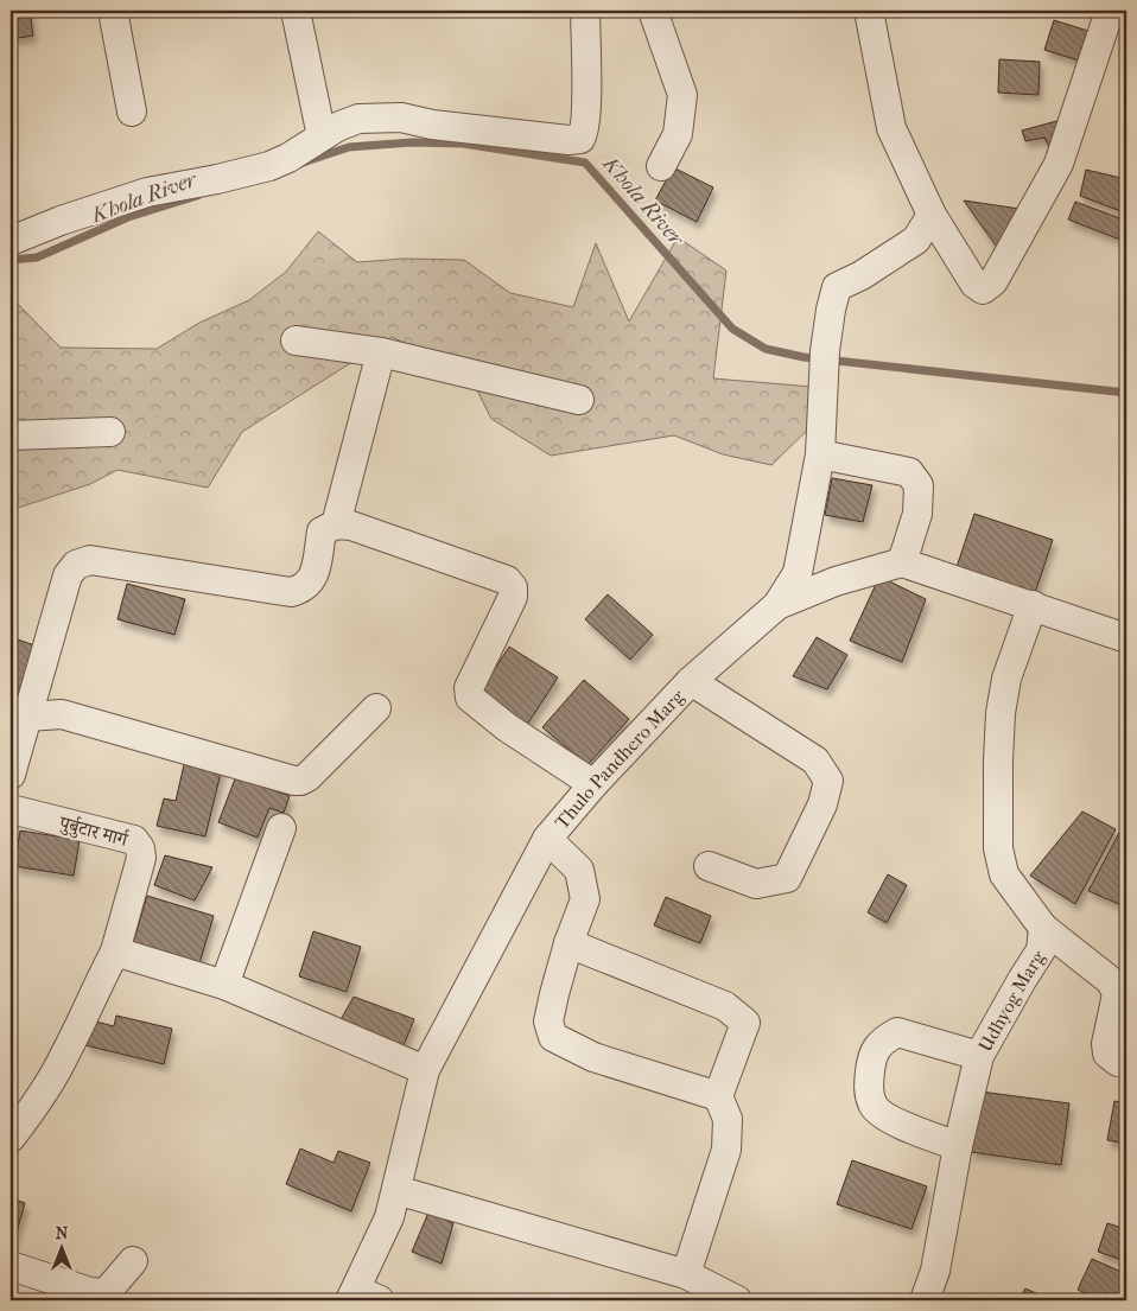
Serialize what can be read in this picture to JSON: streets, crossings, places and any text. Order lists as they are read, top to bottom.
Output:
{
  "streets": {
    "street": ["Thulo Pandhero Marg", "पुर्बुटार मार्ग", "Udhyog Marg"]
  },
  "water": ["Khola River"],
  "north": "top"
}
